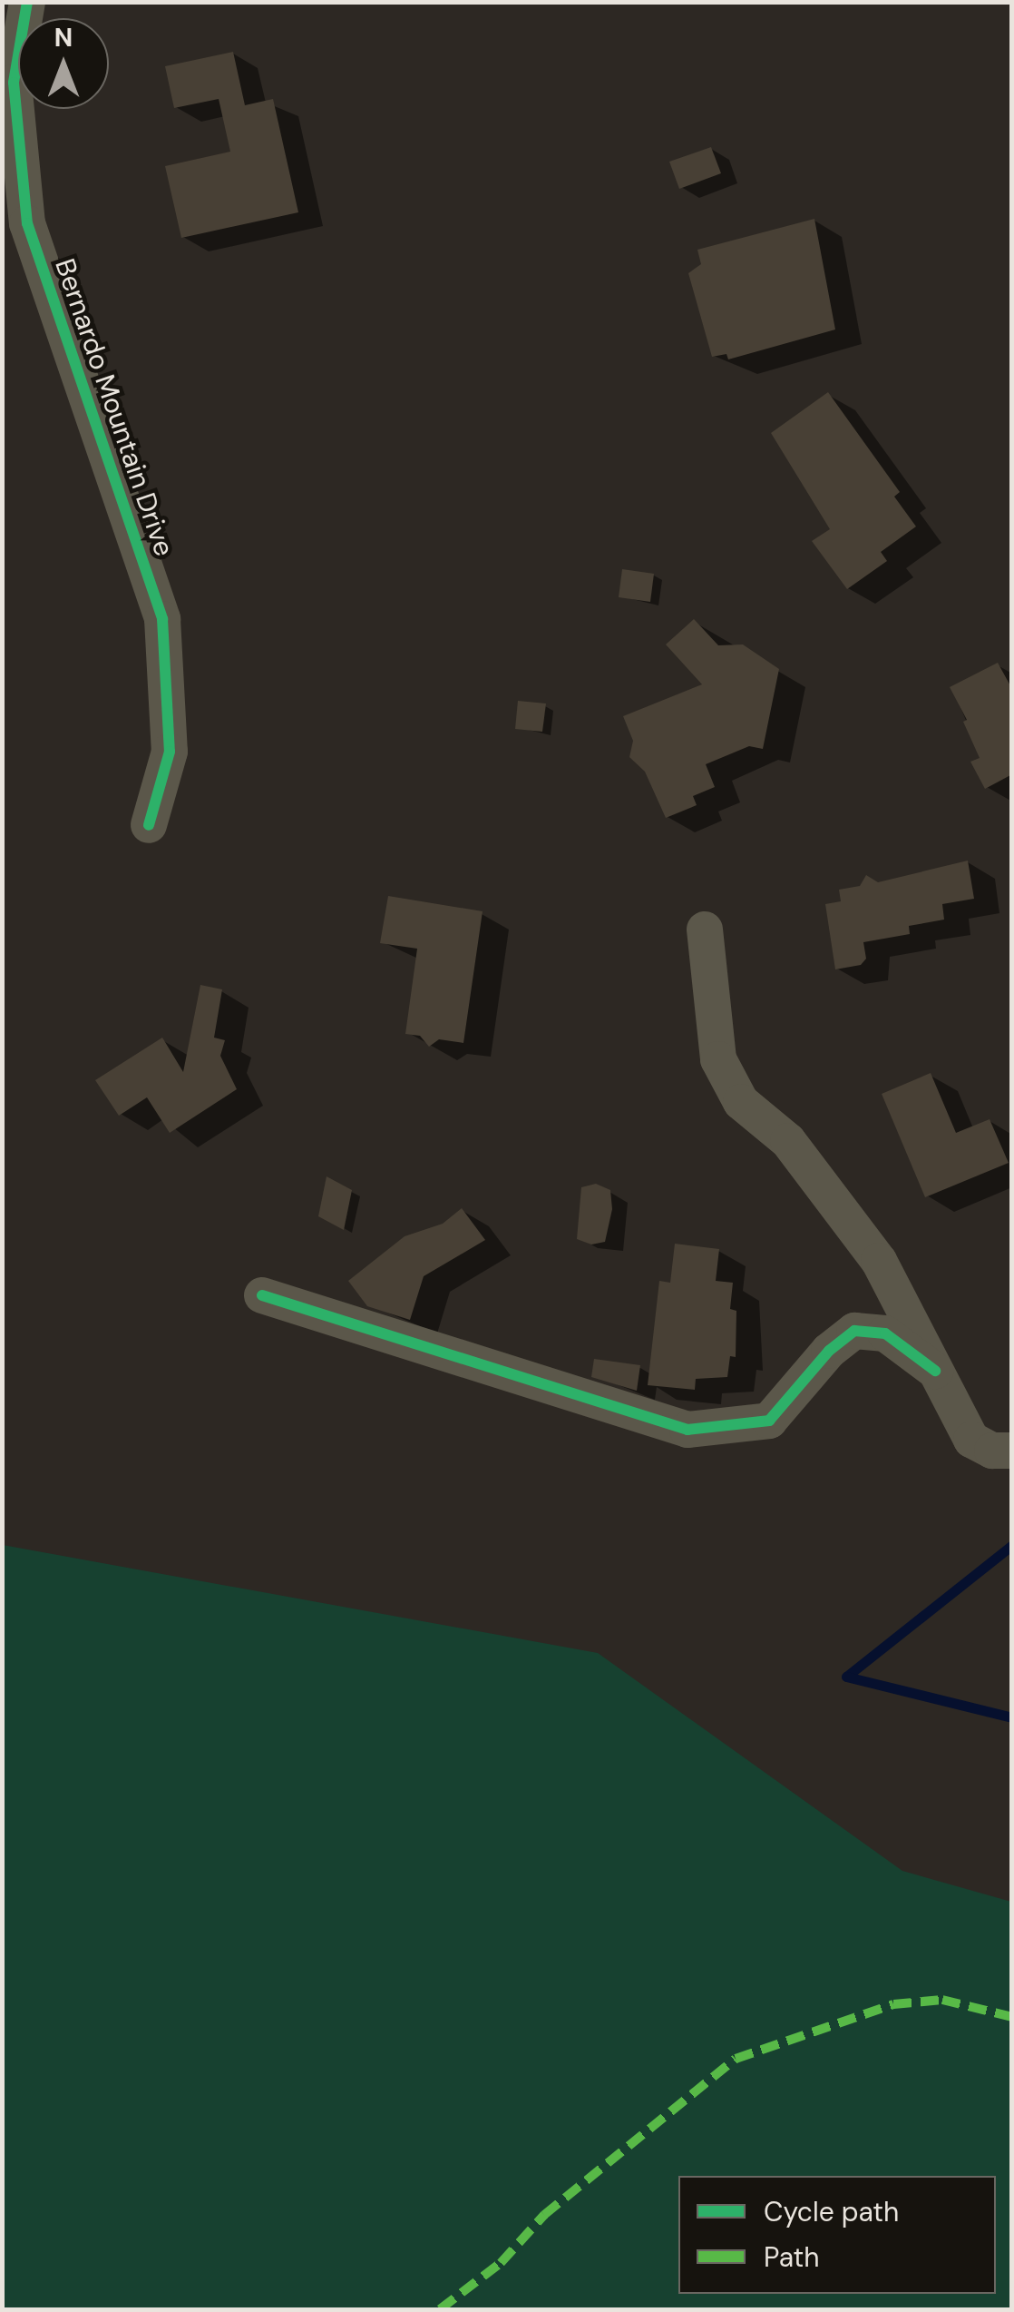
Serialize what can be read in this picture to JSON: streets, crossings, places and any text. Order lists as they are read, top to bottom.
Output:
{
  "streets": {
    "street": ["Bernardo Mountain Drive"]
  },
  "legend": ["Cycle path", "Path"],
  "north": "top"
}
